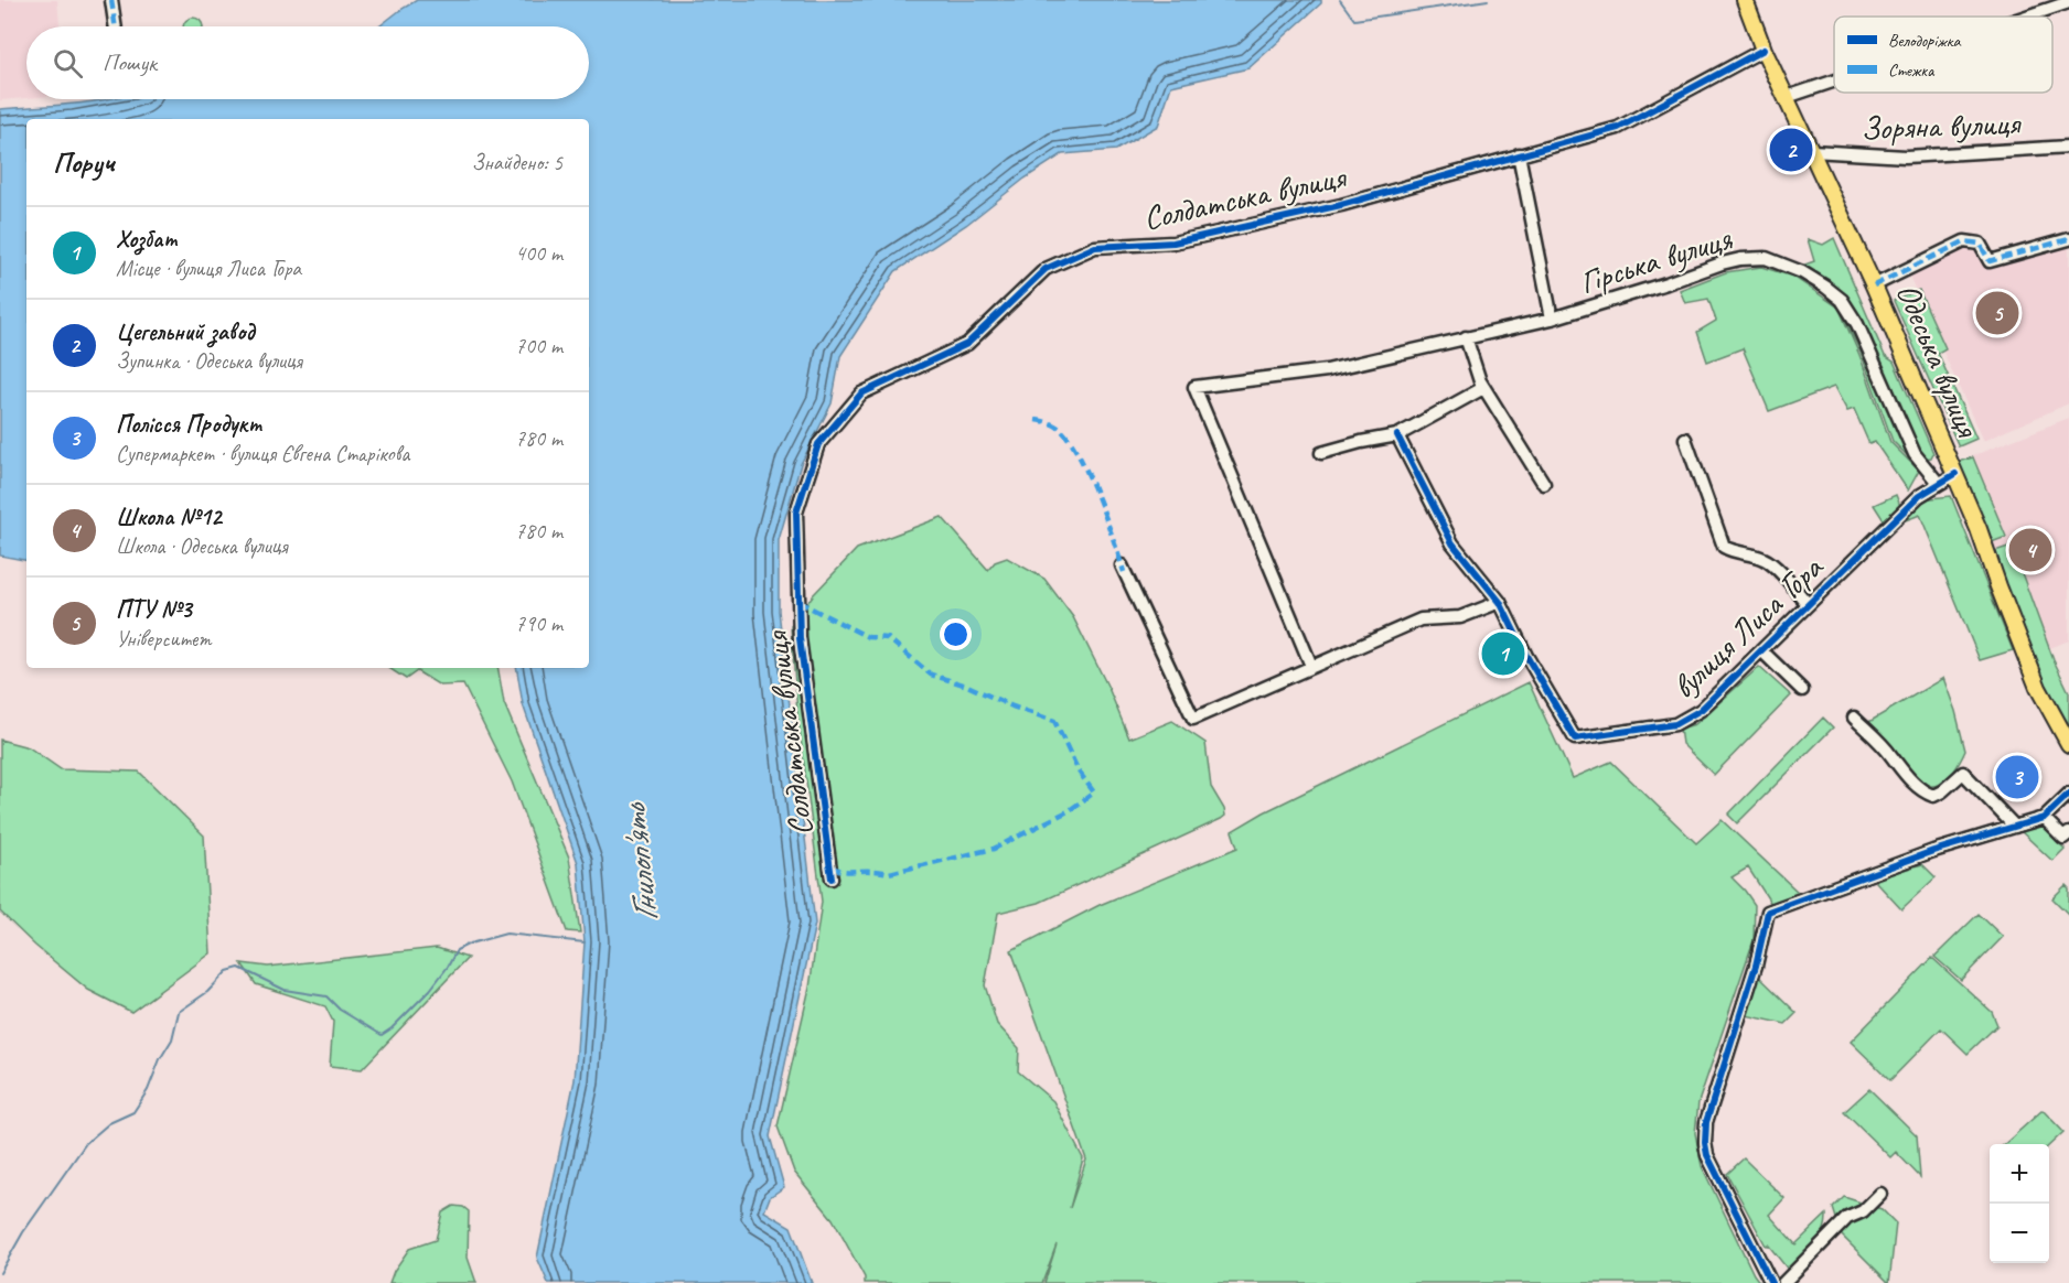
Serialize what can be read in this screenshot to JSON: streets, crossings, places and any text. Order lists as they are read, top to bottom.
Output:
{
  "streets": {
    "main road": ["Одеська вулиця"],
    "street": [
      "Зоряна вулиця",
      "Солдатська вулиця",
      "Гірська вулиця",
      "вулиця Лиса Гора"
    ]
  },
  "crossings": [
    ["Зоряна вулиця", "Одеська вулиця"],
    ["Солдатська вулиця", "Одеська вулиця"],
    ["Гірська вулиця", "вулиця Лиса Гора"],
    ["Одеська вулиця", "вулиця Лиса Гора"]
  ],
  "water": ["Гнилоп'ять"],
  "legend": ["Велодоріжка", "Стежка"],
  "page": {
    "search": "Пошук",
    "heading": ["Поруч", "Знайдено: 5"],
    "pins": [
      "2",
      "5",
      "4",
      "1",
      "3"
    ],
    "list": [
      {
        "mark": "1",
        "name": "Хозбат",
        "note": "Місце · вулиця Лиса Гора",
        "value": "400 m"
      },
      {
        "mark": "2",
        "name": "Цегельний завод",
        "note": "Зупинка · Одеська вулиця",
        "value": "700 m"
      },
      {
        "mark": "3",
        "name": "Полісся Продукт",
        "note": "Супермаркет · вулиця Євгена Старікова",
        "value": "780 m"
      },
      {
        "mark": "4",
        "name": "Школа №12",
        "note": "Школа · Одеська вулиця",
        "value": "780 m"
      },
      {
        "mark": "5",
        "name": "ПТУ №3",
        "note": "Університет",
        "value": "790 m"
      }
    ],
    "map_buttons": ["+", "−"]
  }
}
